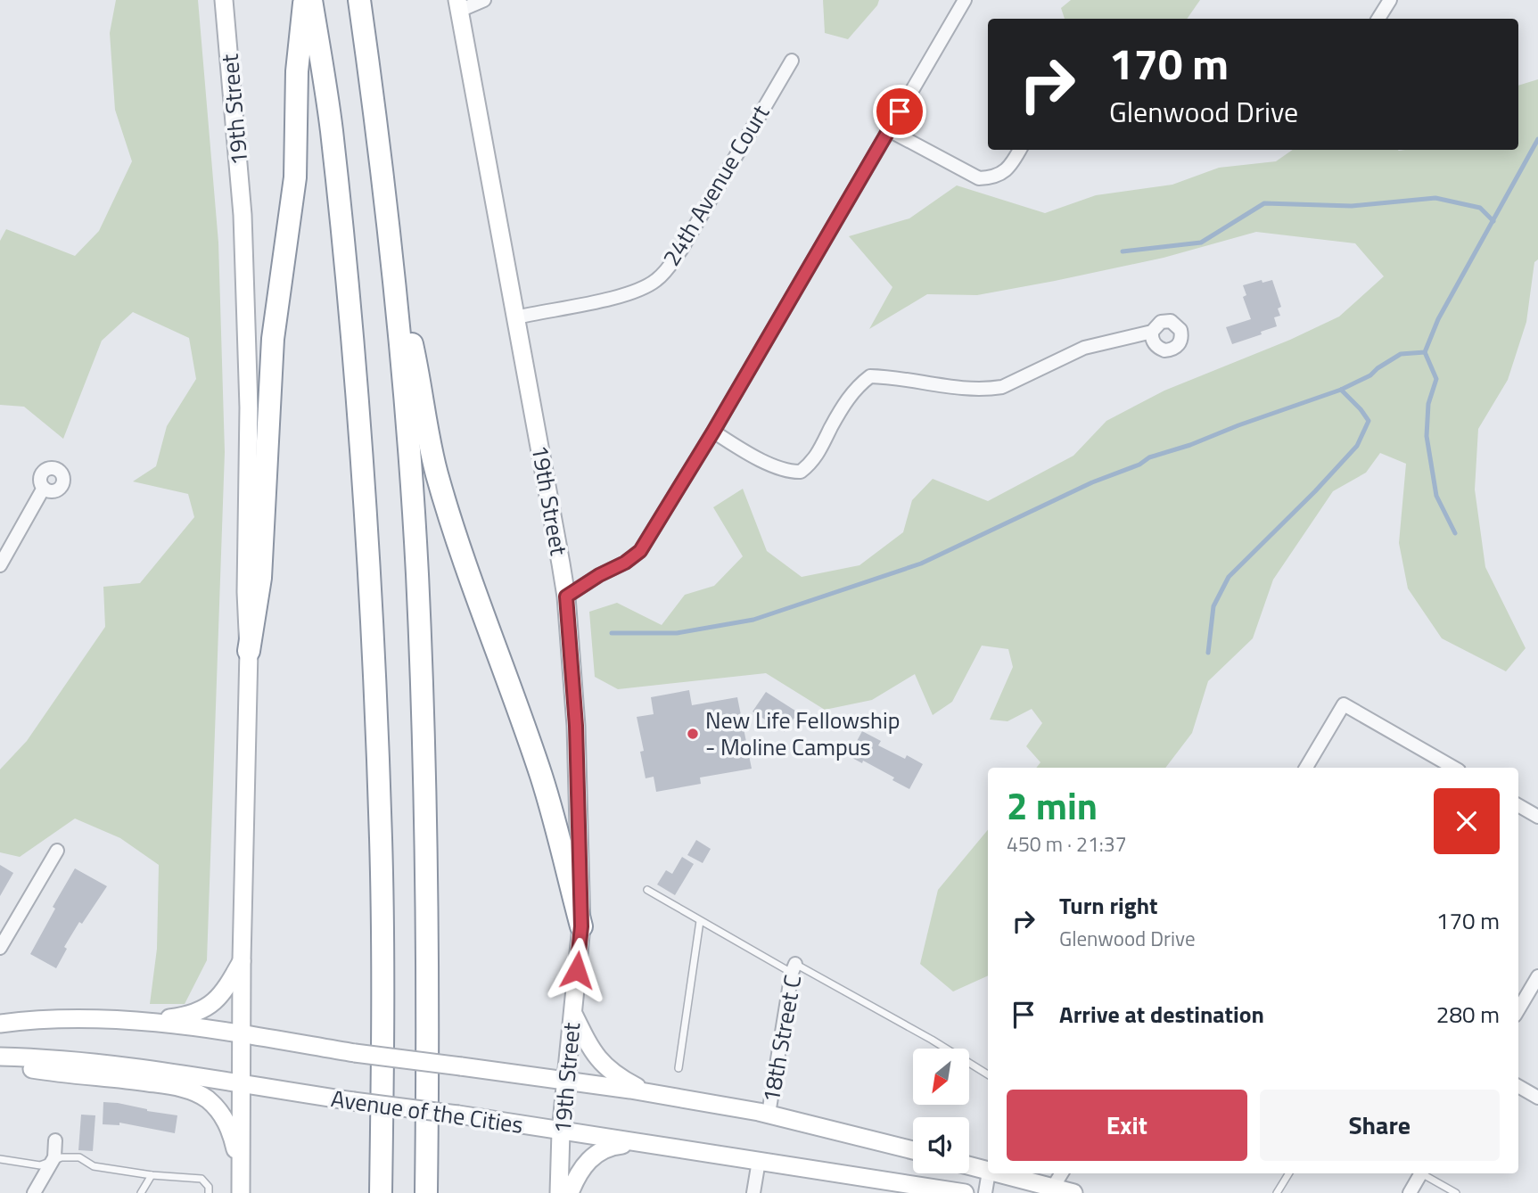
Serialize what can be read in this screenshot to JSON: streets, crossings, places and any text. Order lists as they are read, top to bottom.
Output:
{
  "streets": {
    "main road": ["19th Street", "Avenue of the Cities"],
    "street": ["24th Avenue Court", "18th Street C"]
  },
  "crossings": [
    ["19th Street", "24th Avenue Court"],
    ["19th Street", "Avenue of the Cities"],
    ["18th Street C", "Avenue of the Cities"]
  ],
  "places": ["New Life Fellowship - Moline Campus"],
  "north": "bottom left",
  "page": {
    "turn": ["170 m", "Glenwood Drive"],
    "heading": ["2 min", "450 m · 21:37"],
    "list": [
      {
        "name": "Turn right",
        "note": "Glenwood Drive",
        "value": "170 m"
      },
      {
        "name": "Arrive at destination",
        "value": "280 m"
      }
    ],
    "buttons": ["Exit", "Share"]
  }
}
